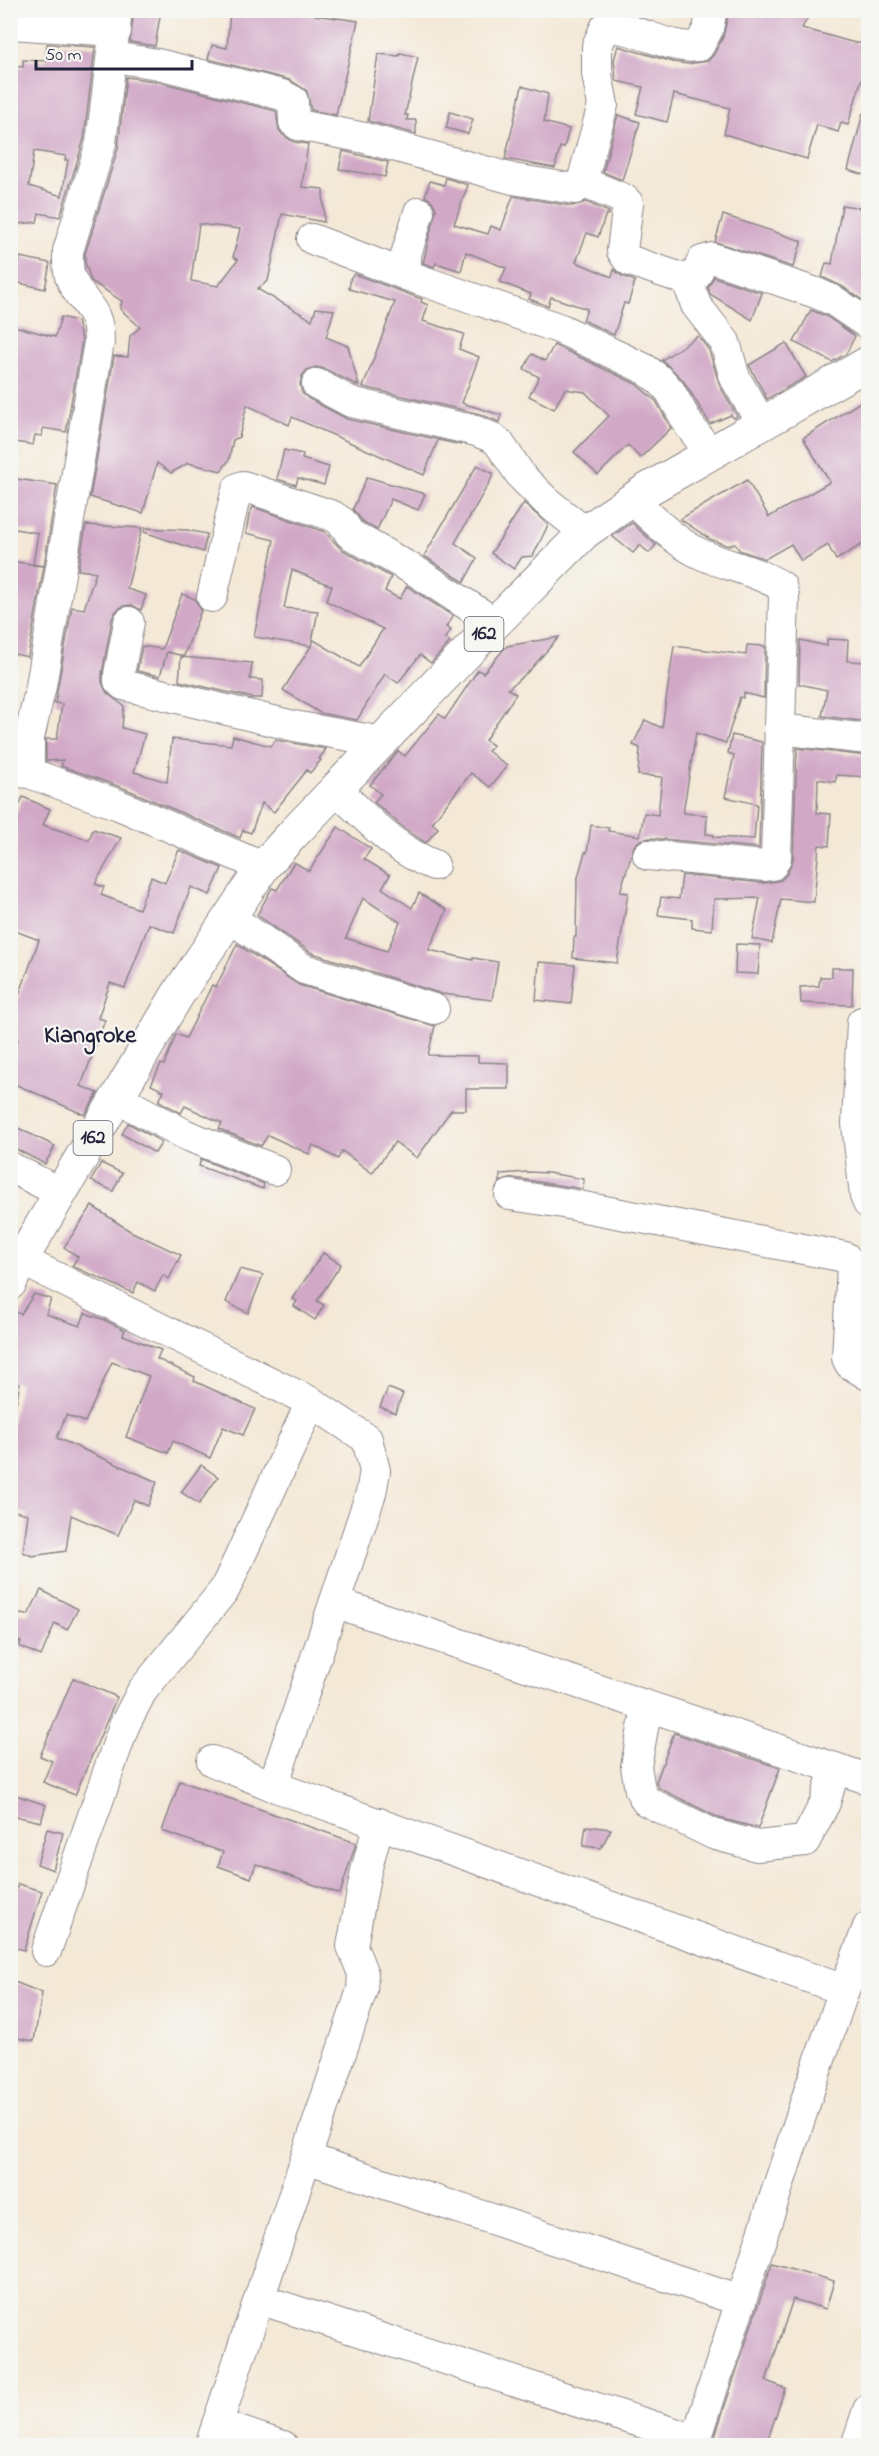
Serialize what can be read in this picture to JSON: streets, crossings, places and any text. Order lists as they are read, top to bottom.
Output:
{
  "streets": {
    "main road": ["162"]
  },
  "districts": ["Kiangroke"],
  "scale_bar": "50 m"
}
